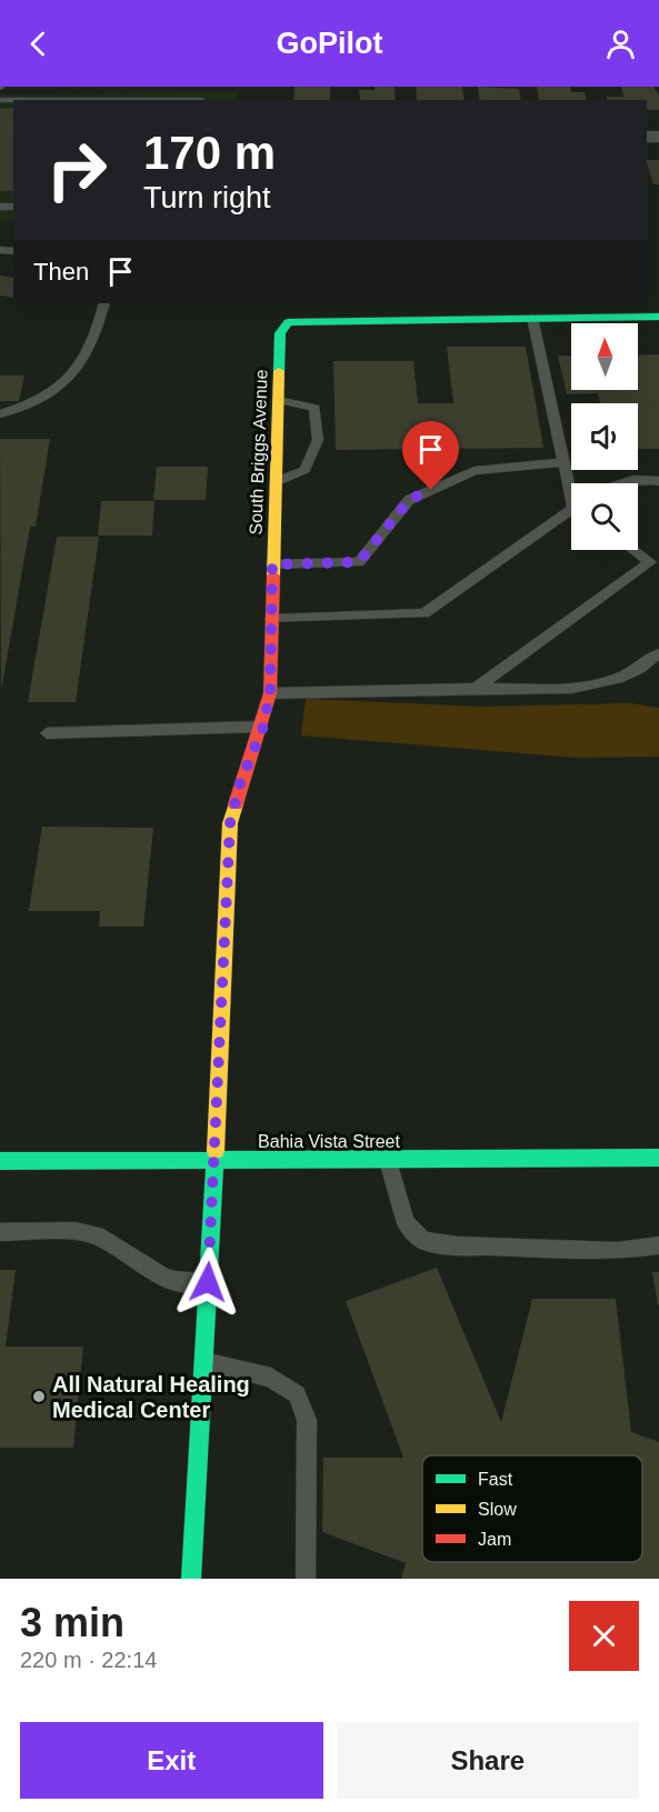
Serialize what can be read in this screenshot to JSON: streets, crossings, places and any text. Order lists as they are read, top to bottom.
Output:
{
  "streets": {
    "street": ["South Briggs Avenue", "Bahia Vista Street"]
  },
  "crossings": [
    ["South Briggs Avenue", "Bahia Vista Street"]
  ],
  "places": ["All Natural Healing Medical Center"],
  "legend": ["Fast", "Slow", "Jam"],
  "north": "top",
  "page": {
    "header": "GoPilot",
    "turn": ["170 m", "Turn right"],
    "then": "Then",
    "heading": ["3 min", "220 m · 22:14"],
    "buttons": ["Exit", "Share"]
  }
}
